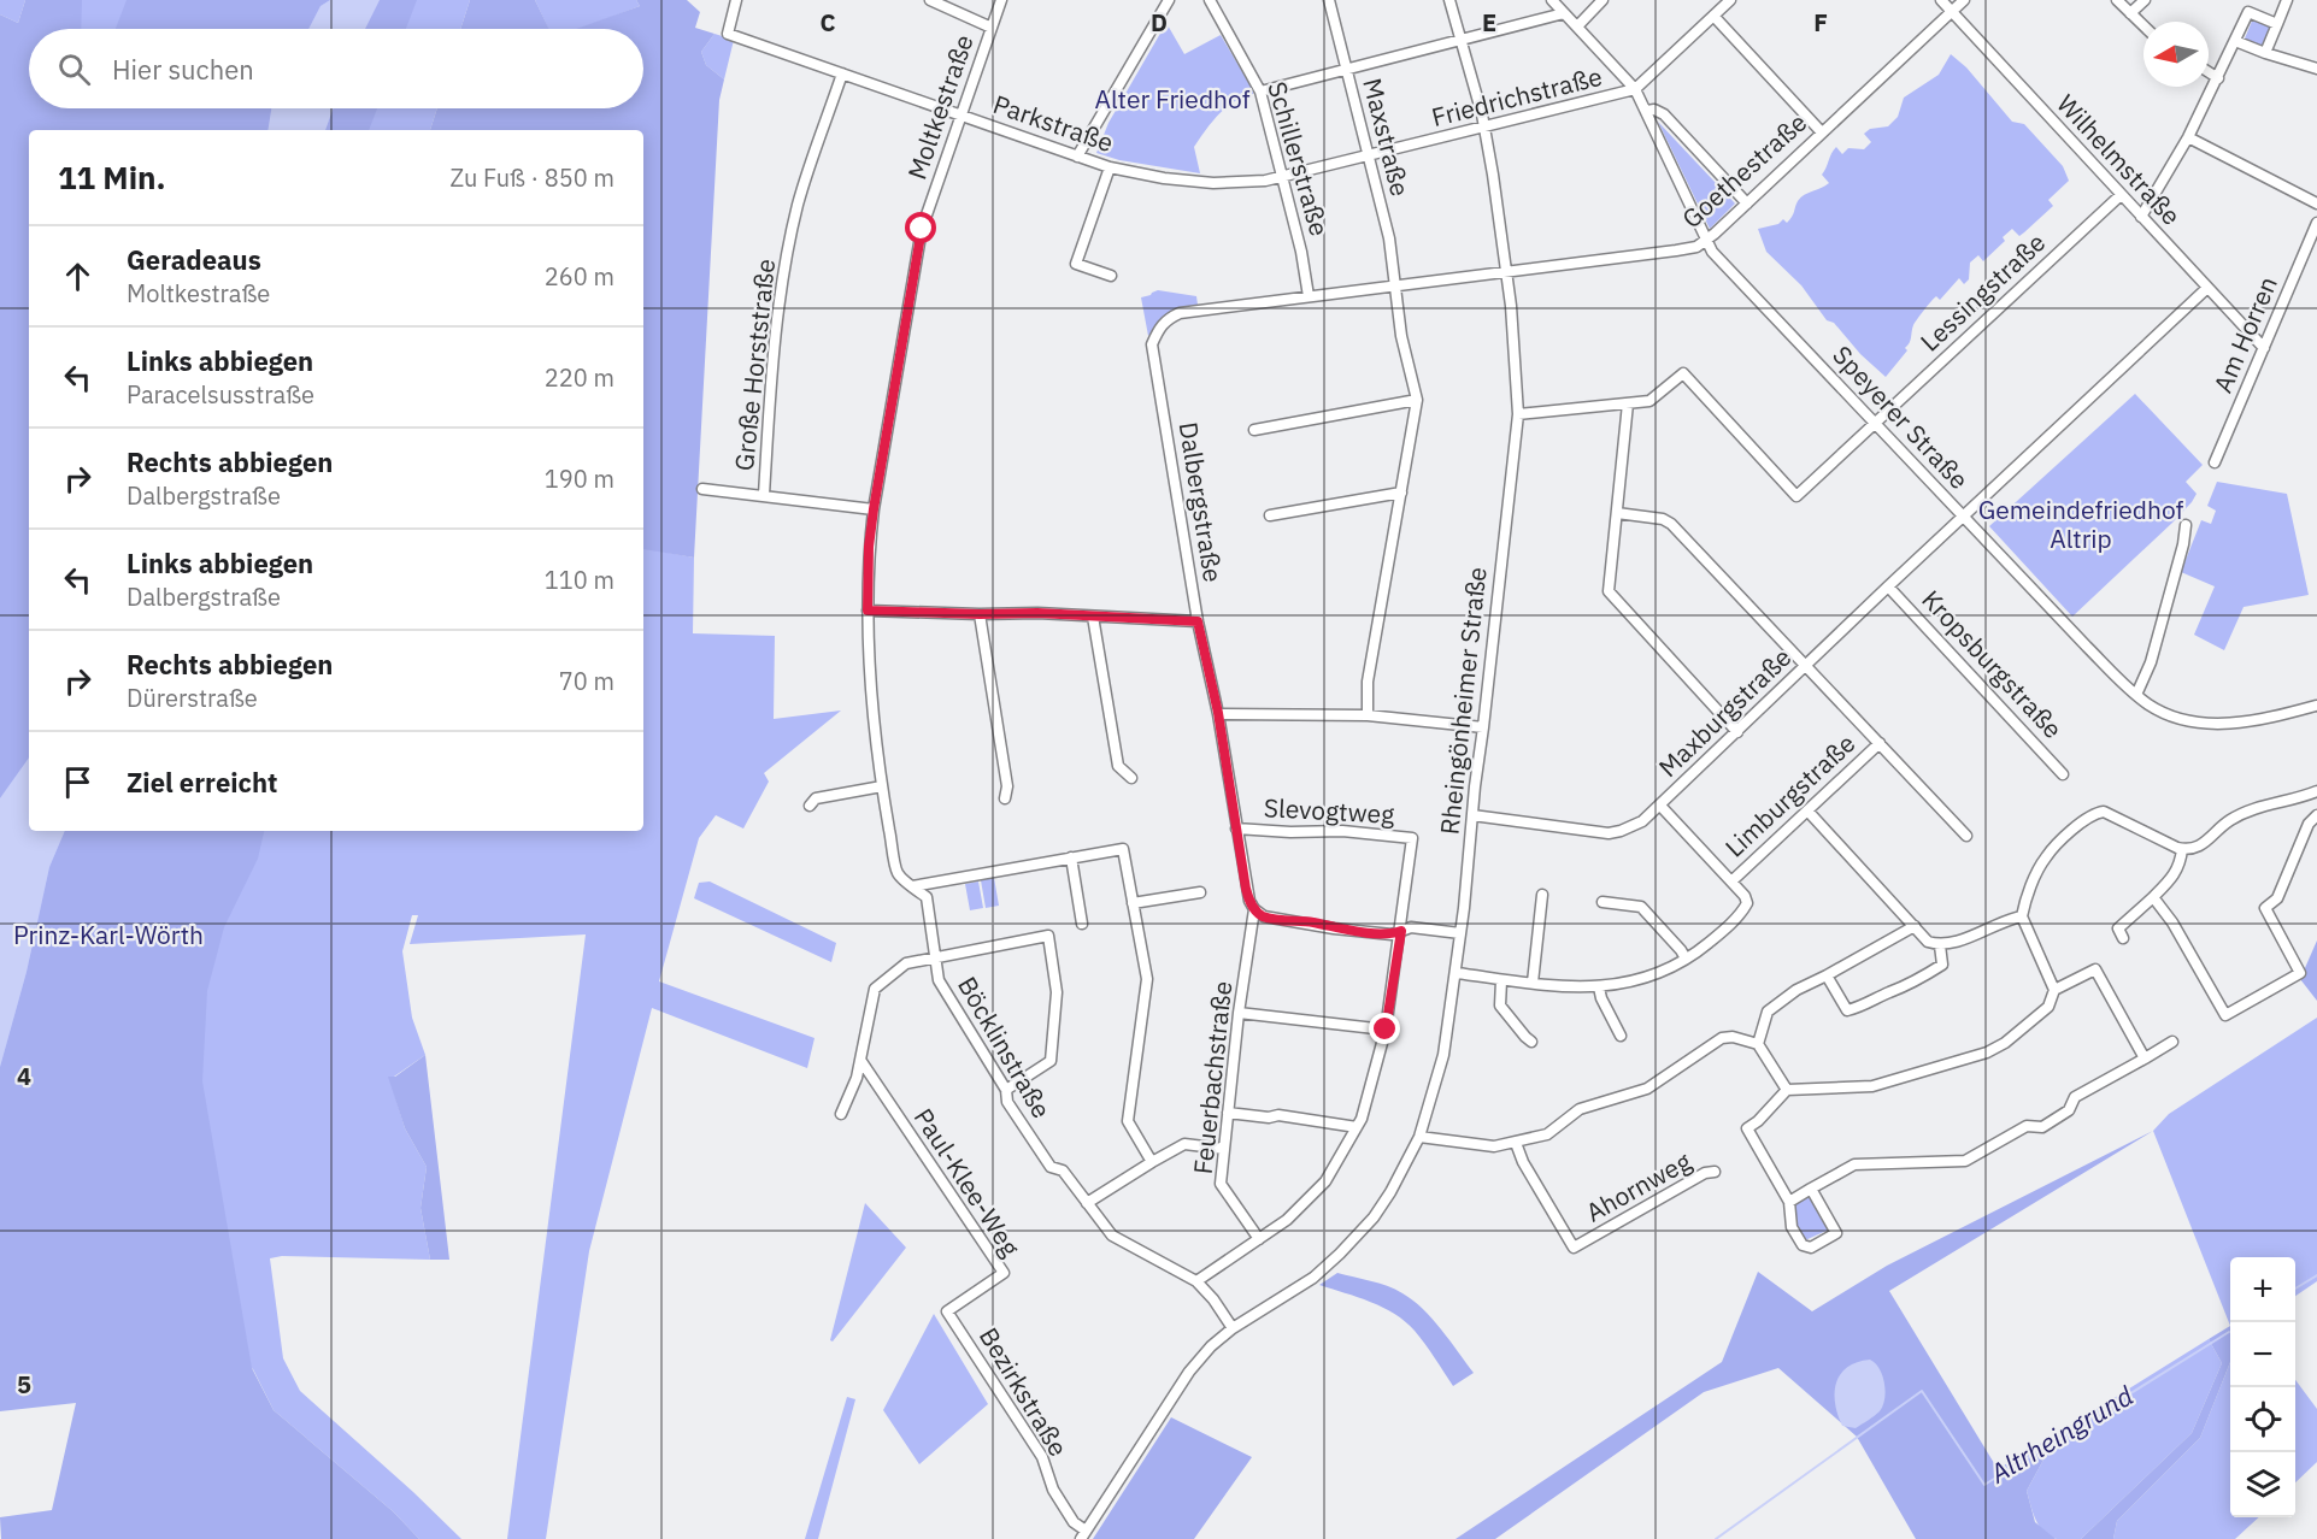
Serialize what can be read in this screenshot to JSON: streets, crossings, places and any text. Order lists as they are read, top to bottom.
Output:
{
  "streets": {
    "street": [
      "Friedrichstraße",
      "Moltkestraße",
      "Parkstraße",
      "Maxstraße",
      "Schillerstraße",
      "Wilhelmstraße",
      "Goethestraße",
      "Lessingstraße",
      "Am Horren",
      "Große Horststraße",
      "Speyerer Straße",
      "Dalbergstraße",
      "Kropsburgstraße",
      "Rheingönheimer Straße",
      "Maxburgstraße",
      "Limburgstraße",
      "Slevogtweg",
      "Böcklinstraße",
      "Feuerbachstraße",
      "Paul-Klee-Weg",
      "Ahornweg",
      "Bezirkstraße"
    ]
  },
  "crossings": [
    ["Friedrichstraße", "Parkstraße"],
    ["Friedrichstraße", "Maxstraße"],
    ["Friedrichstraße", "Schillerstraße"],
    ["Friedrichstraße", "Speyerer Straße"],
    ["Friedrichstraße", "Rheingönheimer Straße"],
    ["Moltkestraße", "Parkstraße"],
    ["Moltkestraße", "Böcklinstraße"],
    ["Parkstraße", "Schillerstraße"],
    ["Parkstraße", "Große Horststraße"],
    ["Maxstraße", "Dalbergstraße"],
    ["Schillerstraße", "Dalbergstraße"],
    ["Wilhelmstraße", "Goethestraße"],
    ["Wilhelmstraße", "Lessingstraße"],
    ["Wilhelmstraße", "Am Horren"],
    ["Wilhelmstraße", "Maxburgstraße"],
    ["Goethestraße", "Speyerer Straße"],
    ["Goethestraße", "Dalbergstraße"],
    ["Goethestraße", "Rheingönheimer Straße"],
    ["Lessingstraße", "Speyerer Straße"],
    ["Speyerer Straße", "Maxburgstraße"],
    ["Dalbergstraße", "Rheingönheimer Straße"],
    ["Dalbergstraße", "Slevogtweg"],
    ["Dalbergstraße", "Feuerbachstraße"],
    ["Kropsburgstraße", "Maxburgstraße"],
    ["Rheingönheimer Straße", "Maxburgstraße"],
    ["Rheingönheimer Straße", "Böcklinstraße"],
    ["Rheingönheimer Straße", "Bezirkstraße"],
    ["Böcklinstraße", "Bezirkstraße"],
    ["Paul-Klee-Weg", "Bezirkstraße"]
  ],
  "water": ["Altrheingrund"],
  "parks": ["Alter Friedhof", "Gemeindefriedhof Altrip", "Prinz-Karl-Wörth"],
  "north": "left",
  "page": {
    "search": "Hier suchen",
    "heading": ["11 Min.", "Zu Fuß · 850 m"],
    "list": [
      ["Geradeaus", "Moltkestraße", "260 m"],
      ["Links abbiegen", "Paracelsusstraße", "220 m"],
      ["Rechts abbiegen", "Dalbergstraße", "190 m"],
      ["Links abbiegen", "Dalbergstraße", "110 m"],
      ["Rechts abbiegen", "Dürerstraße", "70 m"],
      "Ziel erreicht"
    ],
    "map_buttons": ["+", "−"]
  },
  "grid": {
    "columns": [
      "C",
      "D",
      "E",
      "F"
    ],
    "rows": ["4", "5"]
  }
}
